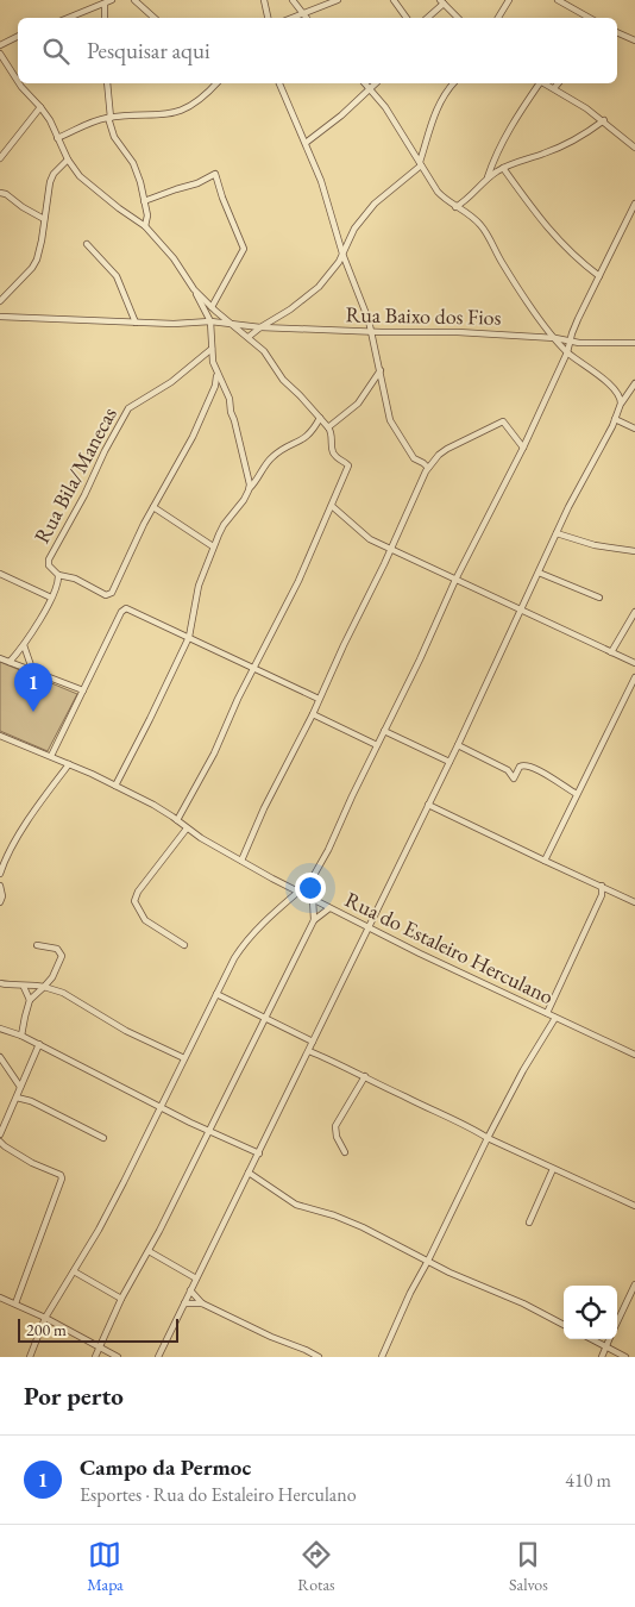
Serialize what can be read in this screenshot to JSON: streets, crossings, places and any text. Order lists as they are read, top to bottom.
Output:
{
  "streets": {
    "street": ["Rua Baixo dos Fios", "Rua Bila/Manecas", "Rua do Estaleiro Herculano"]
  },
  "scale_bar": "200 m",
  "page": {
    "search": "Pesquisar aqui",
    "pins": "1",
    "scale": "200 m",
    "heading": "Por perto",
    "list": [
      {
        "mark": "1",
        "name": "Campo da Permoc",
        "note": "Esportes · Rua do Estaleiro Herculano",
        "value": "410 m"
      }
    ],
    "nav": ["Mapa", "Rotas", "Salvos"]
  }
}
